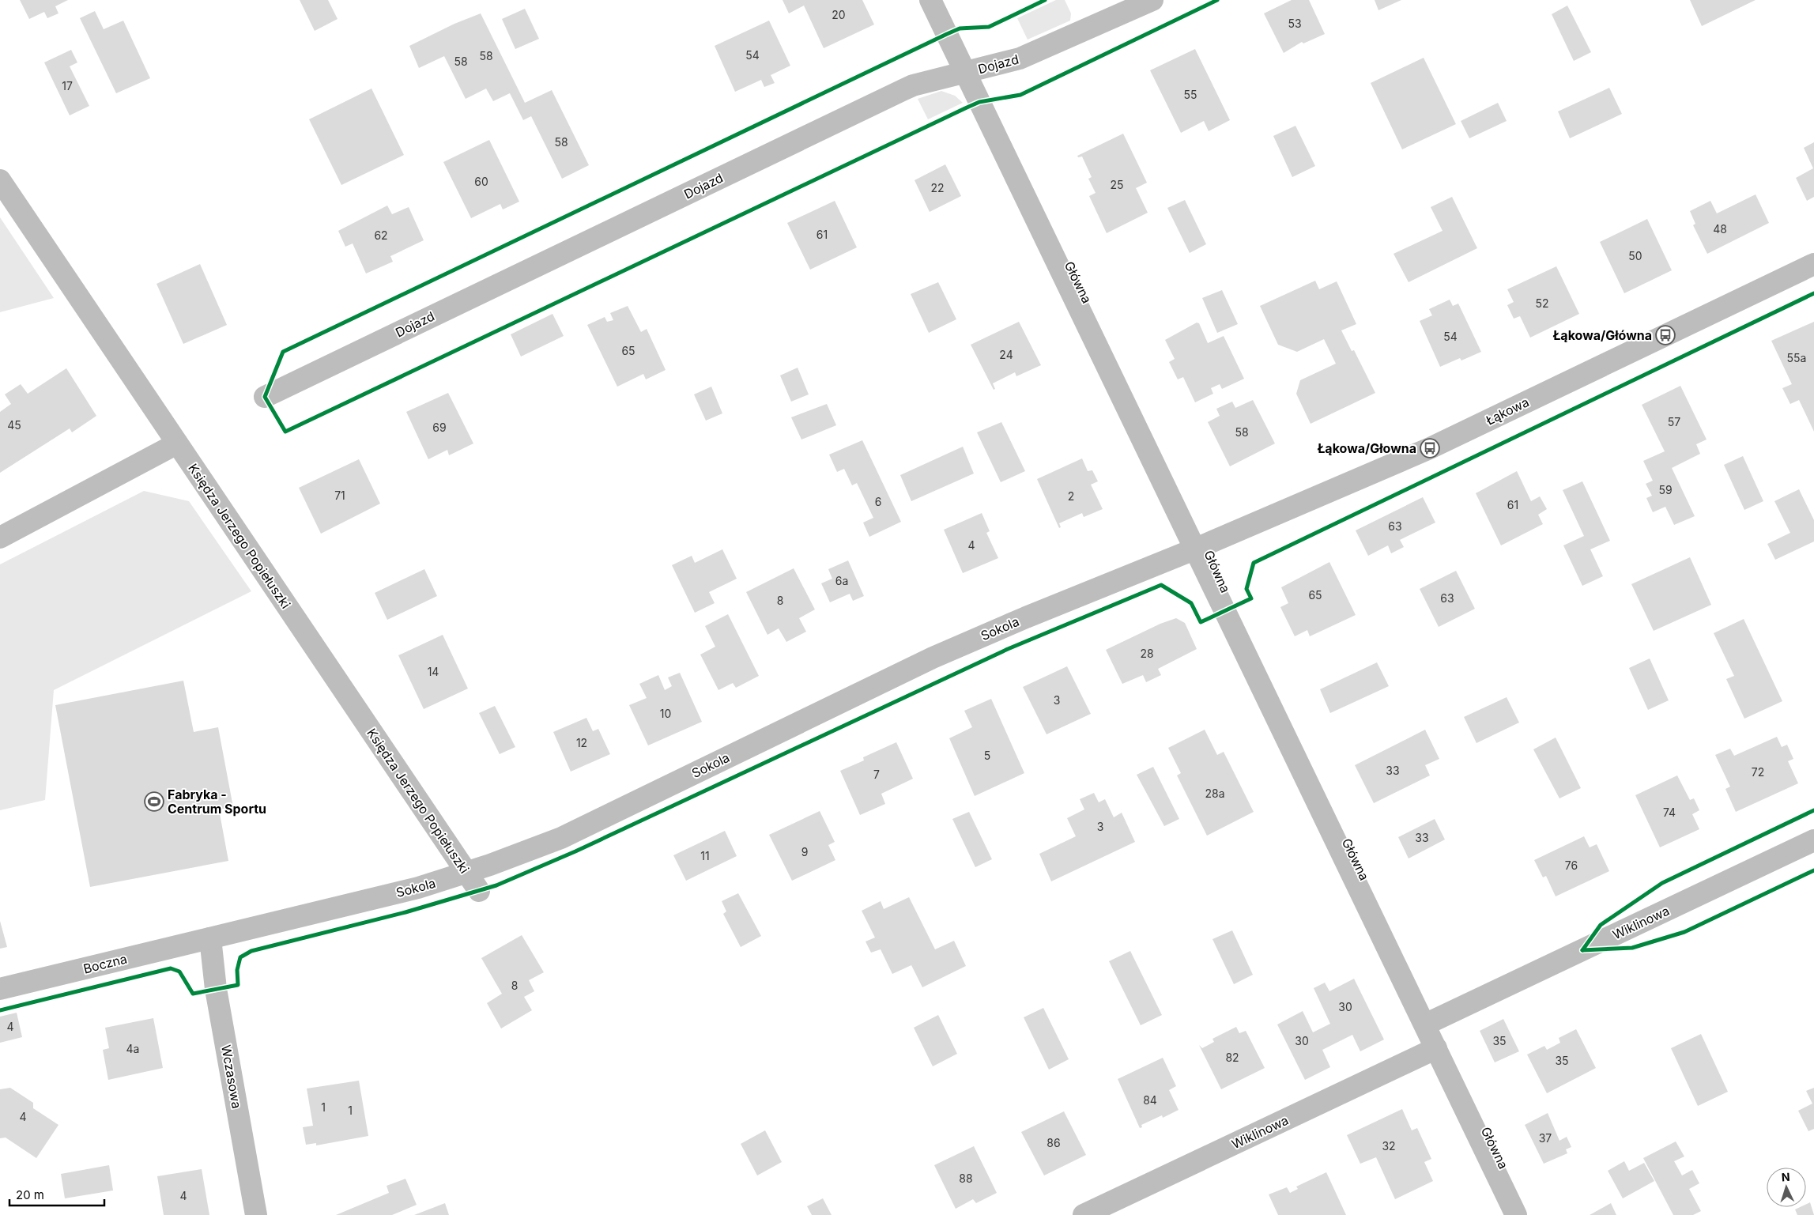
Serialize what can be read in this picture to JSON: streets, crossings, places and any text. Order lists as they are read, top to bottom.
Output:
{
  "streets": {
    "street": [
      "Dojazd",
      "Główna",
      "Łąkowa",
      "Księdza Jerzego Popiełuszki",
      "Sokola",
      "Wiklinowa",
      "Boczna",
      "Wczasowa"
    ]
  },
  "crossings": [
    ["Dojazd", "Główna"],
    ["Główna", "Łąkowa"],
    ["Główna", "Sokola"],
    ["Główna", "Wiklinowa"],
    ["Łąkowa", "Sokola"],
    ["Księdza Jerzego Popiełuszki", "Sokola"],
    ["Sokola", "Boczna"],
    ["Sokola", "Wczasowa"],
    ["Boczna", "Wczasowa"]
  ],
  "places": {
    "bus stop": ["Łąkowa/Główna", "Łąkowa/Głowna"],
    "sports": ["Fabryka - Centrum Sportu"]
  },
  "house_numbers": [
    "20",
    "53",
    "54",
    "58",
    "58",
    "17",
    "55",
    "58",
    "60",
    "25",
    "22",
    "48",
    "61",
    "62",
    "50",
    "52",
    "54",
    "65",
    "24",
    "55a",
    "57",
    "45",
    "69",
    "58",
    "59",
    "71",
    "2",
    "6",
    "61",
    "63",
    "4",
    "6a",
    "65",
    "63",
    "8",
    "28",
    "14",
    "3",
    "10",
    "12",
    "5",
    "33",
    "72",
    "7",
    "28a",
    "74",
    "3",
    "33",
    "9",
    "11",
    "76",
    "8",
    "30",
    "4",
    "30",
    "35",
    "4a",
    "82",
    "35",
    "84",
    "1",
    "1",
    "4",
    "37",
    "86",
    "32",
    "88",
    "4"
  ],
  "scale_bar": "20 m",
  "north": "top"
}
